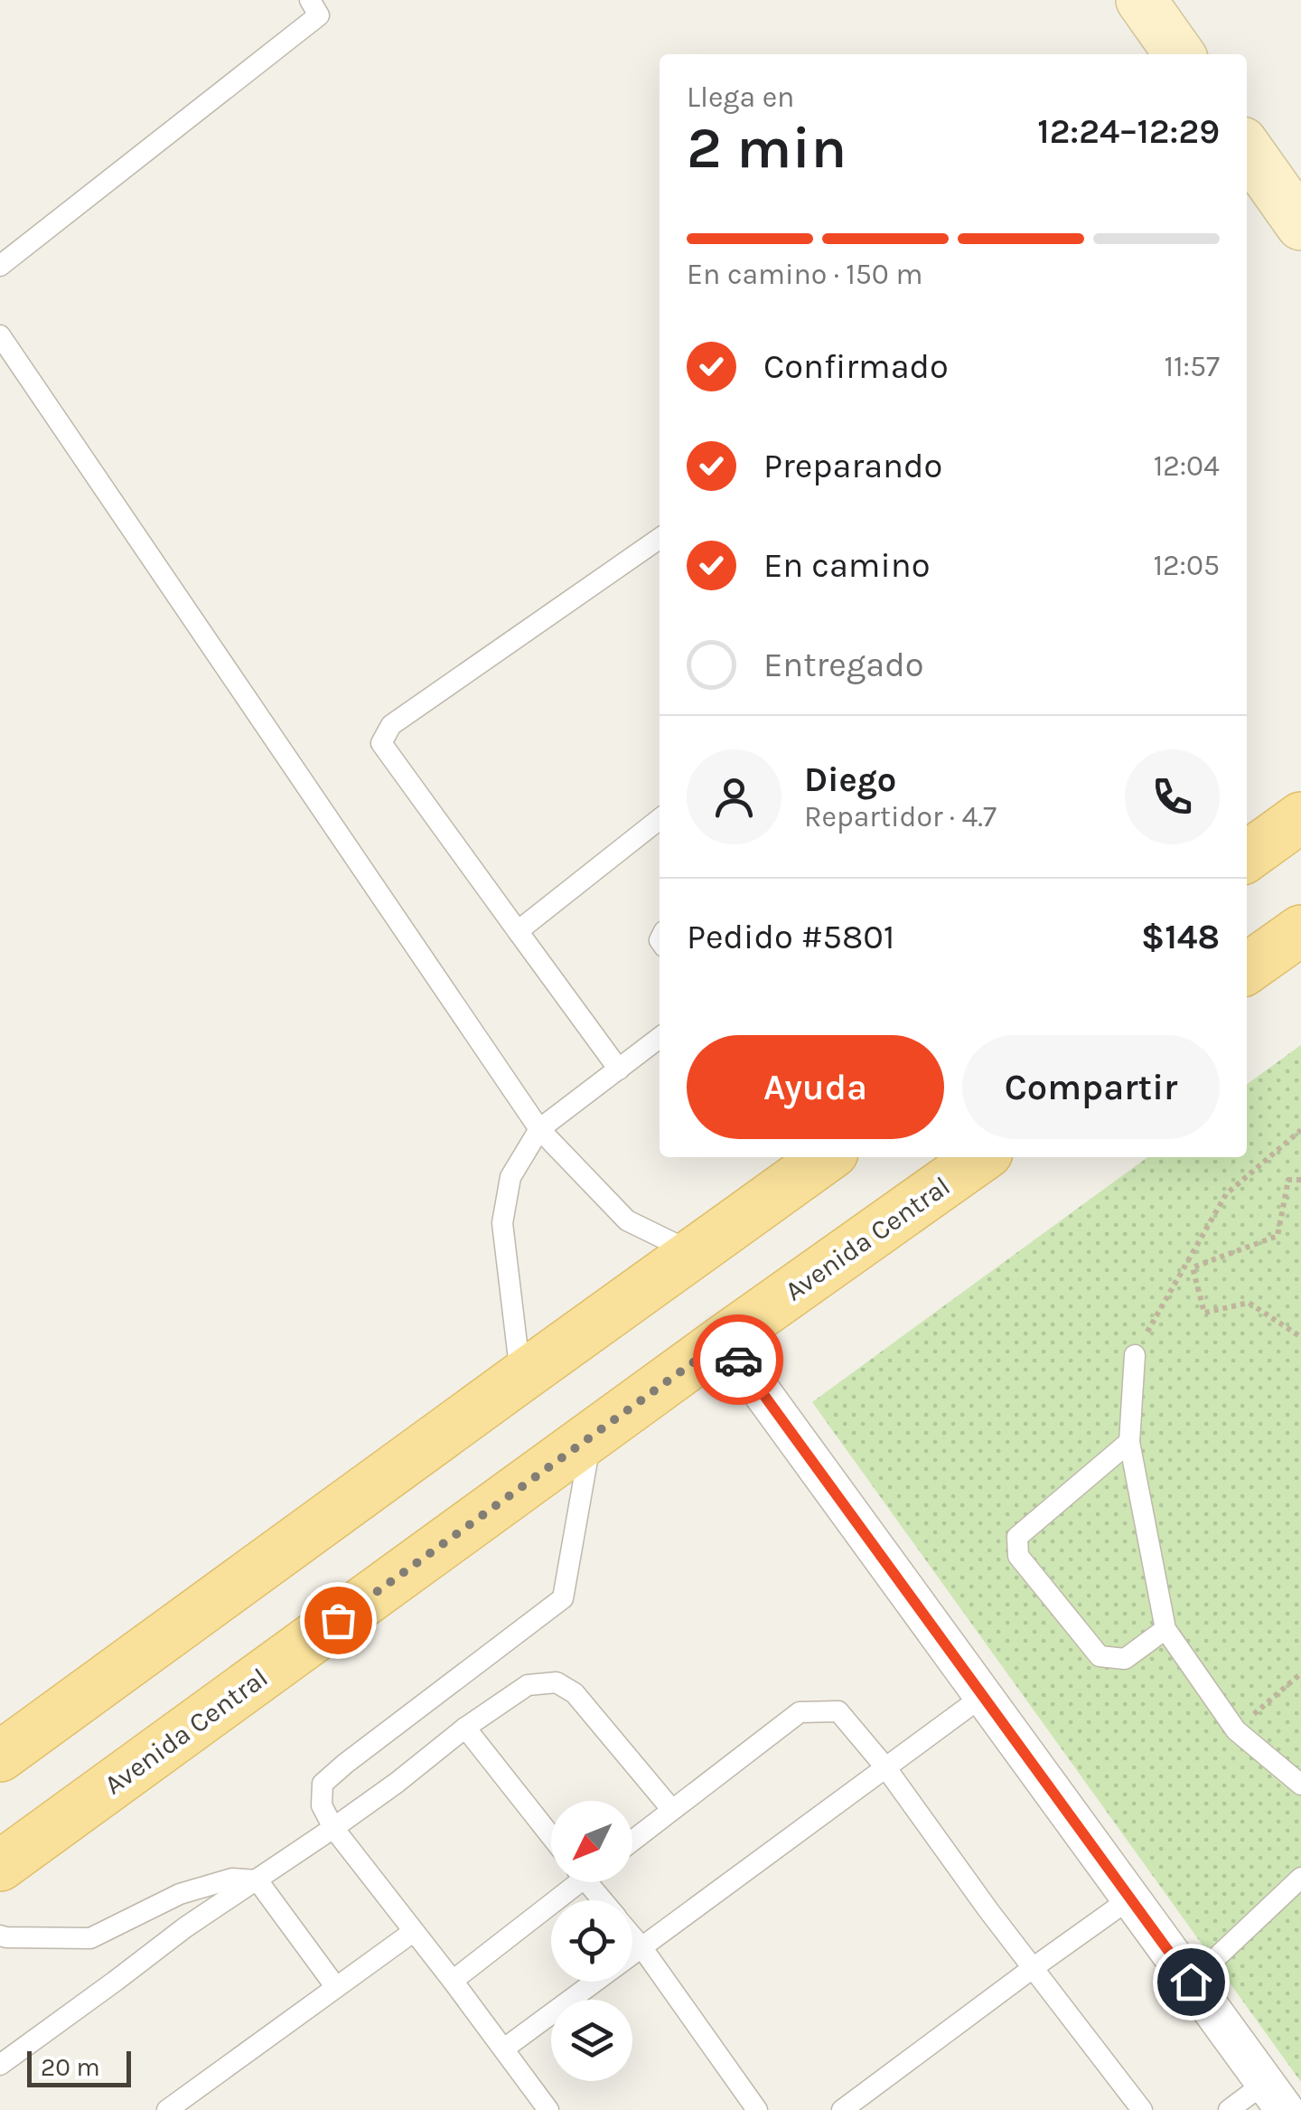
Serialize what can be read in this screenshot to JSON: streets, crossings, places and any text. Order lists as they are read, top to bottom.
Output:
{
  "streets": {
    "main road": ["Avenida Central"]
  },
  "scale_bar": "20 m",
  "north": "bottom left",
  "page": {
    "heading": ["2 min", "Llega en", "12:24–12:29"],
    "panel": [
      "Diego",
      "Repartidor · 4.7",
      "Pedido #5801",
      "$148"
    ],
    "bar": "En camino · 150 m",
    "list": [
      ["Confirmado", "11:57"],
      ["Preparando", "12:04"],
      ["En camino", "12:05"],
      "Entregado"
    ],
    "buttons": ["Ayuda", "Compartir"],
    "scale": "20 m"
  }
}
